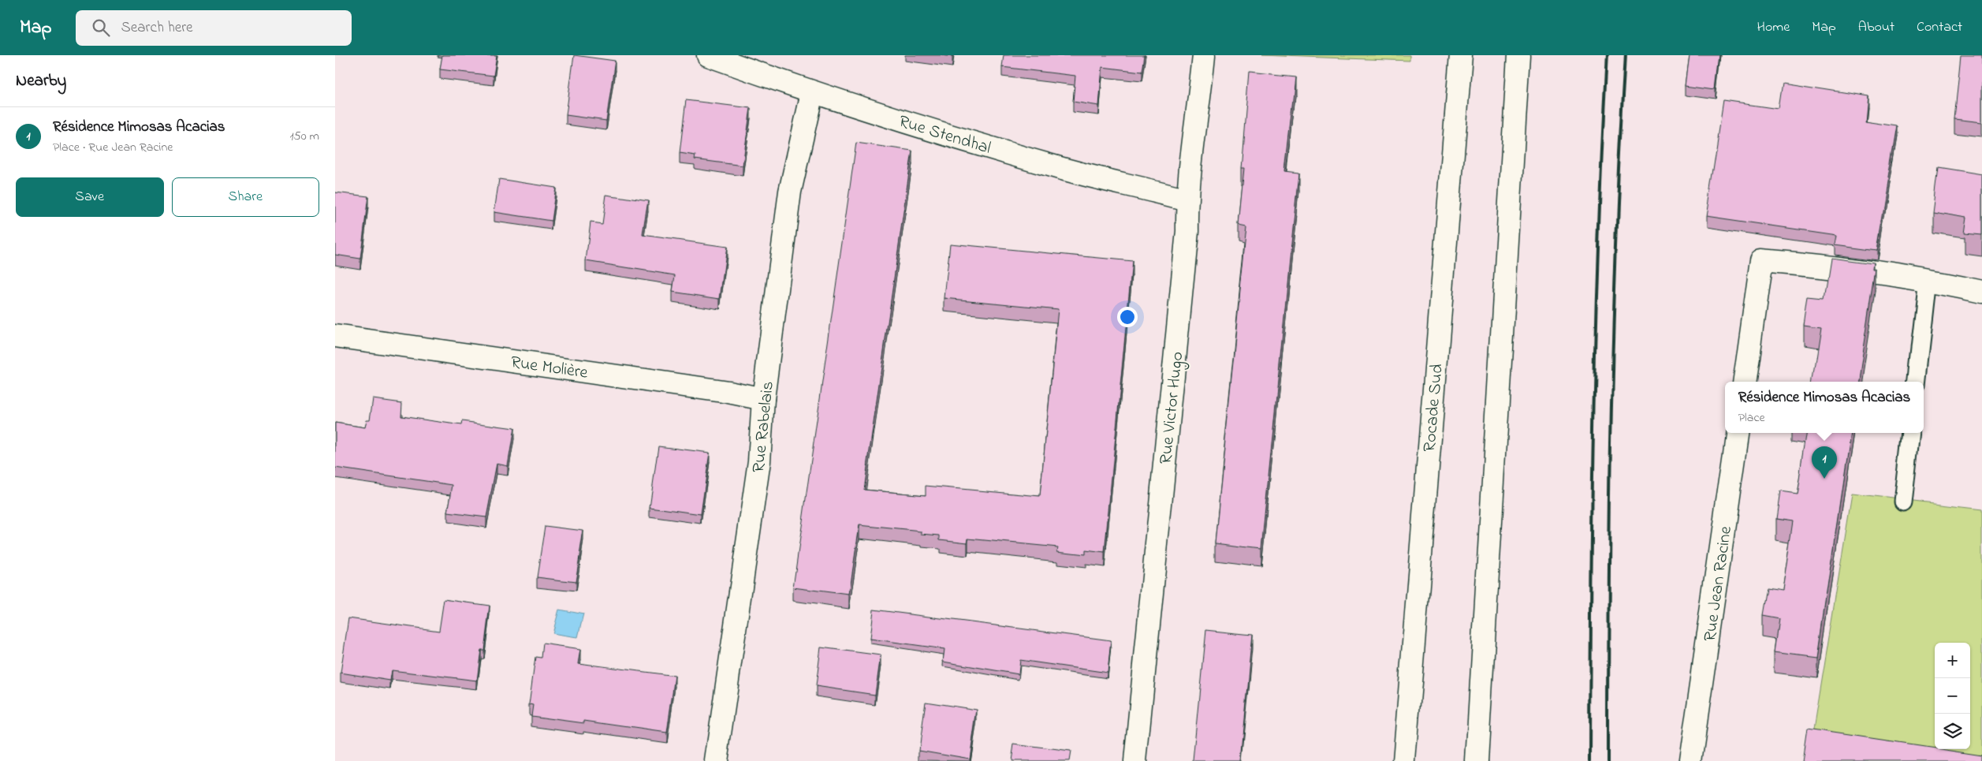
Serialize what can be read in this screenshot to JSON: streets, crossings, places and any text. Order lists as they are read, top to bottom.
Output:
{
  "streets": {
    "main road": [
      "Rue Stendhal",
      "Rue Molière",
      "Rue Victor Hugo",
      "Rocade Sud",
      "Rue Rabelais",
      "Rue Jean Racine"
    ]
  },
  "crossings": [
    ["Rue Stendhal", "Rue Victor Hugo"],
    ["Rue Stendhal", "Rue Rabelais"],
    ["Rue Molière", "Rue Rabelais"]
  ],
  "page": {
    "header": "Map",
    "search": "Search here",
    "nav": [
      "Home",
      "Map",
      "About",
      "Contact"
    ],
    "heading": "Nearby",
    "list": [
      {
        "mark": "1",
        "name": "Résidence Mimosas Acacias",
        "note": "Place · Rue Jean Racine",
        "value": "150 m"
      }
    ],
    "buttons": ["Save", "Share"],
    "popup": ["Résidence Mimosas Acacias", "Place"],
    "pins": "1",
    "map_buttons": ["+", "−"]
  }
}
